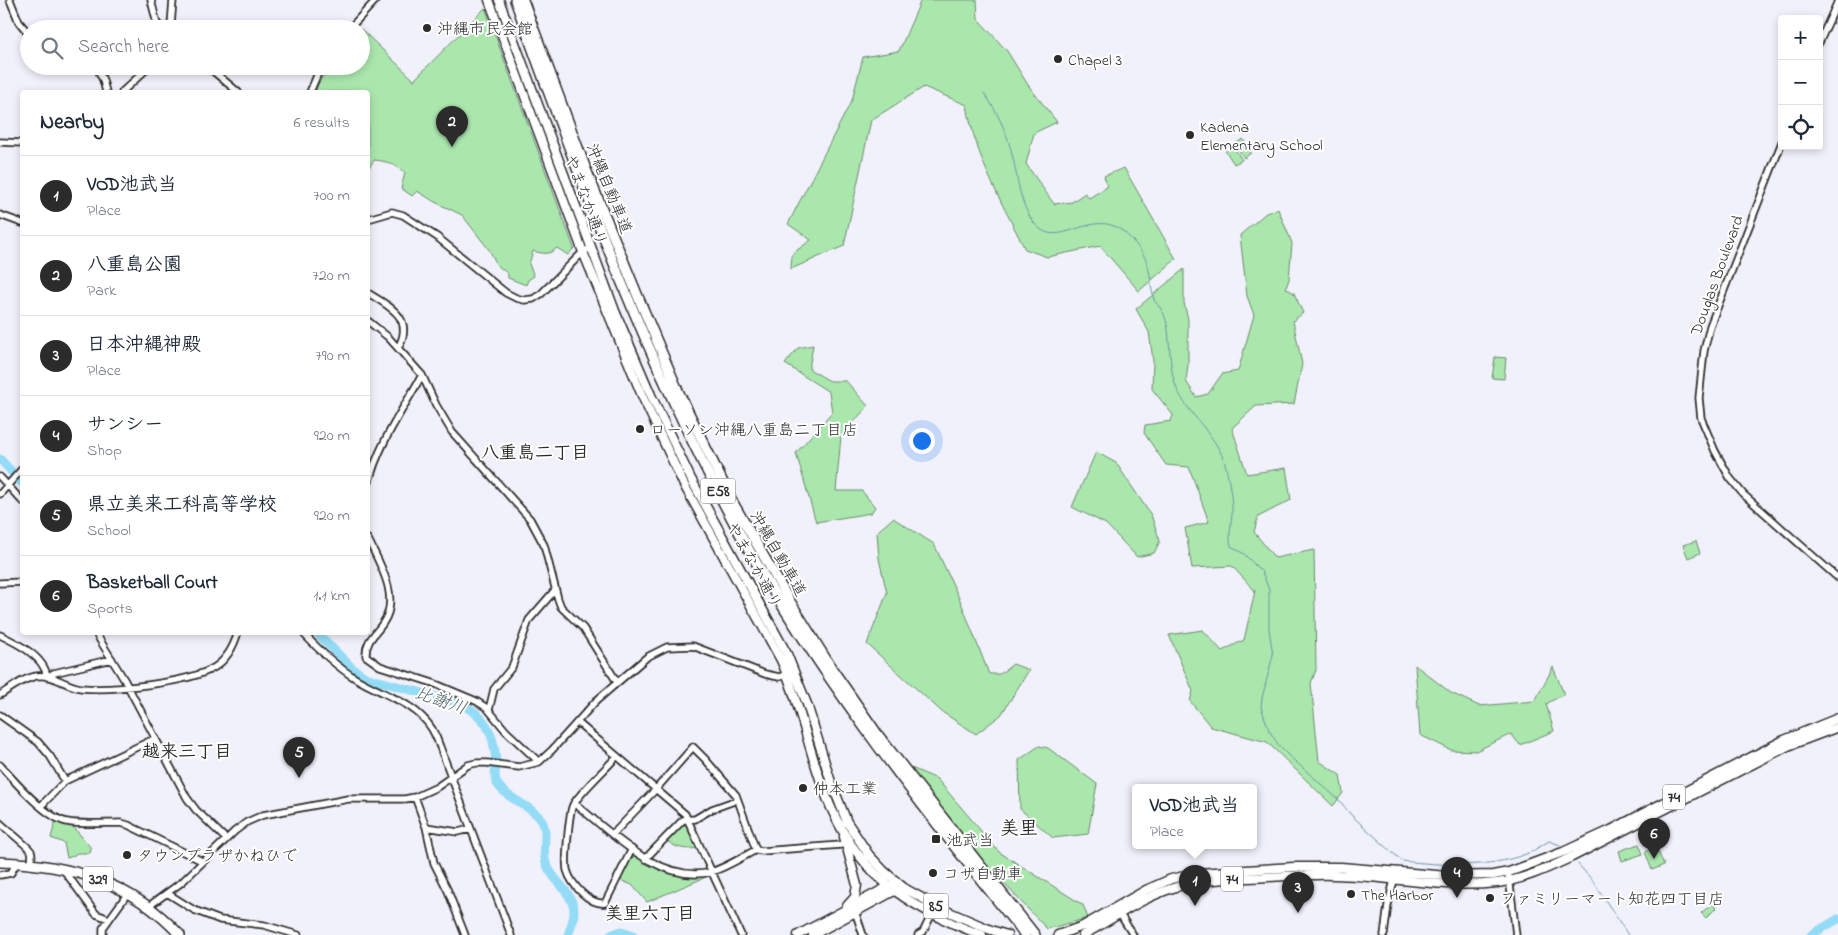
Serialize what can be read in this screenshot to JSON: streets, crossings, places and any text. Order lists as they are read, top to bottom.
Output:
{
  "streets": {
    "highway": ["沖縄自動車道", "E58", "329"],
    "main road": ["やまなか通り", "74", "85"],
    "street": ["Douglas Boulevard"]
  },
  "districts": [
    "八重島二丁目",
    "越来三丁目",
    "美里",
    "美里六丁目"
  ],
  "water": ["比謝川"],
  "places": {
    "other": [
      "沖縄市民会館",
      "Chapel 3",
      "Kadena Elementary School",
      "ローソン沖縄八重島二丁目店",
      "仲本工業",
      "タウンプラザかねひで",
      "コザ自動車",
      "The Harbor",
      "ファミリーマート知花四丁目店"
    ],
    "transit": ["池武当"]
  },
  "page": {
    "map_buttons": ["+", "−"],
    "search": "Search here",
    "heading": ["Nearby", "6 results"],
    "pins": [
      "2",
      "5",
      "6",
      "4",
      "1",
      "3"
    ],
    "list": [
      {
        "mark": "1",
        "name": "VOD池武当",
        "note": "Place",
        "value": "700 m"
      },
      {
        "mark": "2",
        "name": "八重島公園",
        "note": "Park",
        "value": "720 m"
      },
      {
        "mark": "3",
        "name": "日本沖縄神殿",
        "note": "Place",
        "value": "790 m"
      },
      {
        "mark": "4",
        "name": "サンシー",
        "note": "Shop",
        "value": "920 m"
      },
      {
        "mark": "5",
        "name": "県立美来工科高等学校",
        "note": "School",
        "value": "920 m"
      },
      {
        "mark": "6",
        "name": "Basketball Court",
        "note": "Sports",
        "value": "1.1 km"
      }
    ],
    "popup": ["VOD池武当", "Place"]
  }
}
